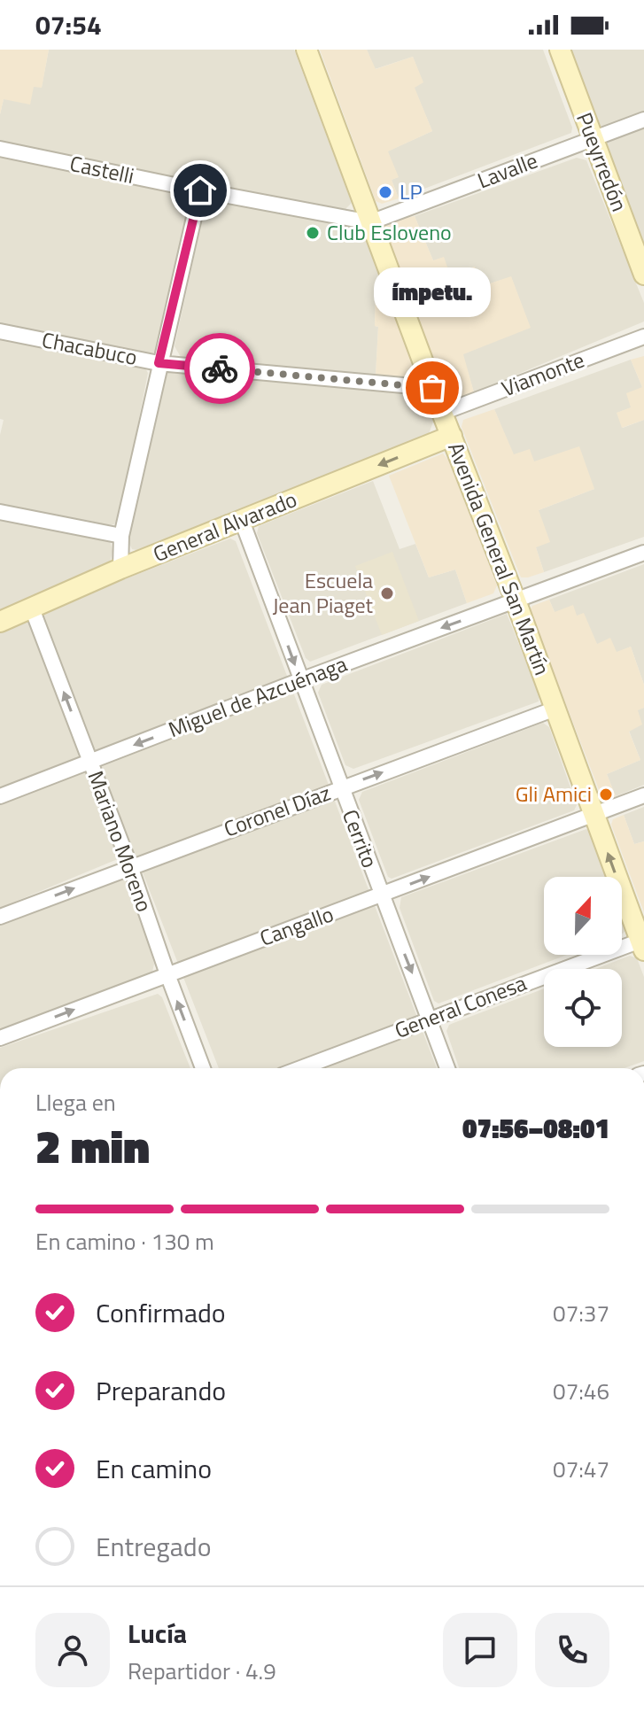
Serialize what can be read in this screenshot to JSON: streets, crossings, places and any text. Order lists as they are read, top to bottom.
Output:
{
  "streets": {
    "street": [
      "Pueyrredón",
      "Castelli",
      "Lavalle",
      "Chacabuco",
      "Viamonte",
      "General Alvarado",
      "Avenida General San Martín",
      "Miguel de Azcuénaga",
      "Coronel Díaz",
      "Cerrito",
      "Mariano Moreno",
      "Cangallo",
      "General Conesa"
    ]
  },
  "crossings": [
    ["Pueyrredón", "Lavalle"],
    ["Castelli", "Lavalle"],
    ["Castelli", "Avenida General San Martín"],
    ["Lavalle", "Avenida General San Martín"],
    ["Chacabuco", "Avenida General San Martín"],
    ["Viamonte", "Avenida General San Martín"],
    ["General Alvarado", "Avenida General San Martín"],
    ["General Alvarado", "Cerrito"],
    ["General Alvarado", "Mariano Moreno"],
    ["Avenida General San Martín", "Miguel de Azcuénaga"],
    ["Avenida General San Martín", "Coronel Díaz"],
    ["Avenida General San Martín", "Cangallo"],
    ["Avenida General San Martín", "General Conesa"],
    ["Miguel de Azcuénaga", "Cerrito"],
    ["Miguel de Azcuénaga", "Mariano Moreno"],
    ["Coronel Díaz", "Cerrito"],
    ["Coronel Díaz", "Mariano Moreno"],
    ["Cerrito", "Cangallo"],
    ["Cerrito", "General Conesa"],
    ["Mariano Moreno", "Cangallo"]
  ],
  "one_way": [
    "General Alvarado",
    "Miguel de Azcuénaga",
    "Coronel Díaz",
    "Cerrito",
    "Mariano Moreno",
    "Cangallo"
  ],
  "places": [
    "LP",
    "Club Esloveno",
    "ímpetu.",
    "Escuela Jean Piaget",
    "Gli Amici"
  ],
  "north": "top",
  "page": {
    "status": "07:54",
    "bubble": "ímpetu.",
    "heading": ["2 min", "Llega en", "07:56–08:01"],
    "panel": ["Lucía", "Repartidor · 4.9"],
    "bar": "En camino · 130 m",
    "list": [
      ["Confirmado", "07:37"],
      ["Preparando", "07:46"],
      ["En camino", "07:47"],
      "Entregado"
    ]
  }
}
